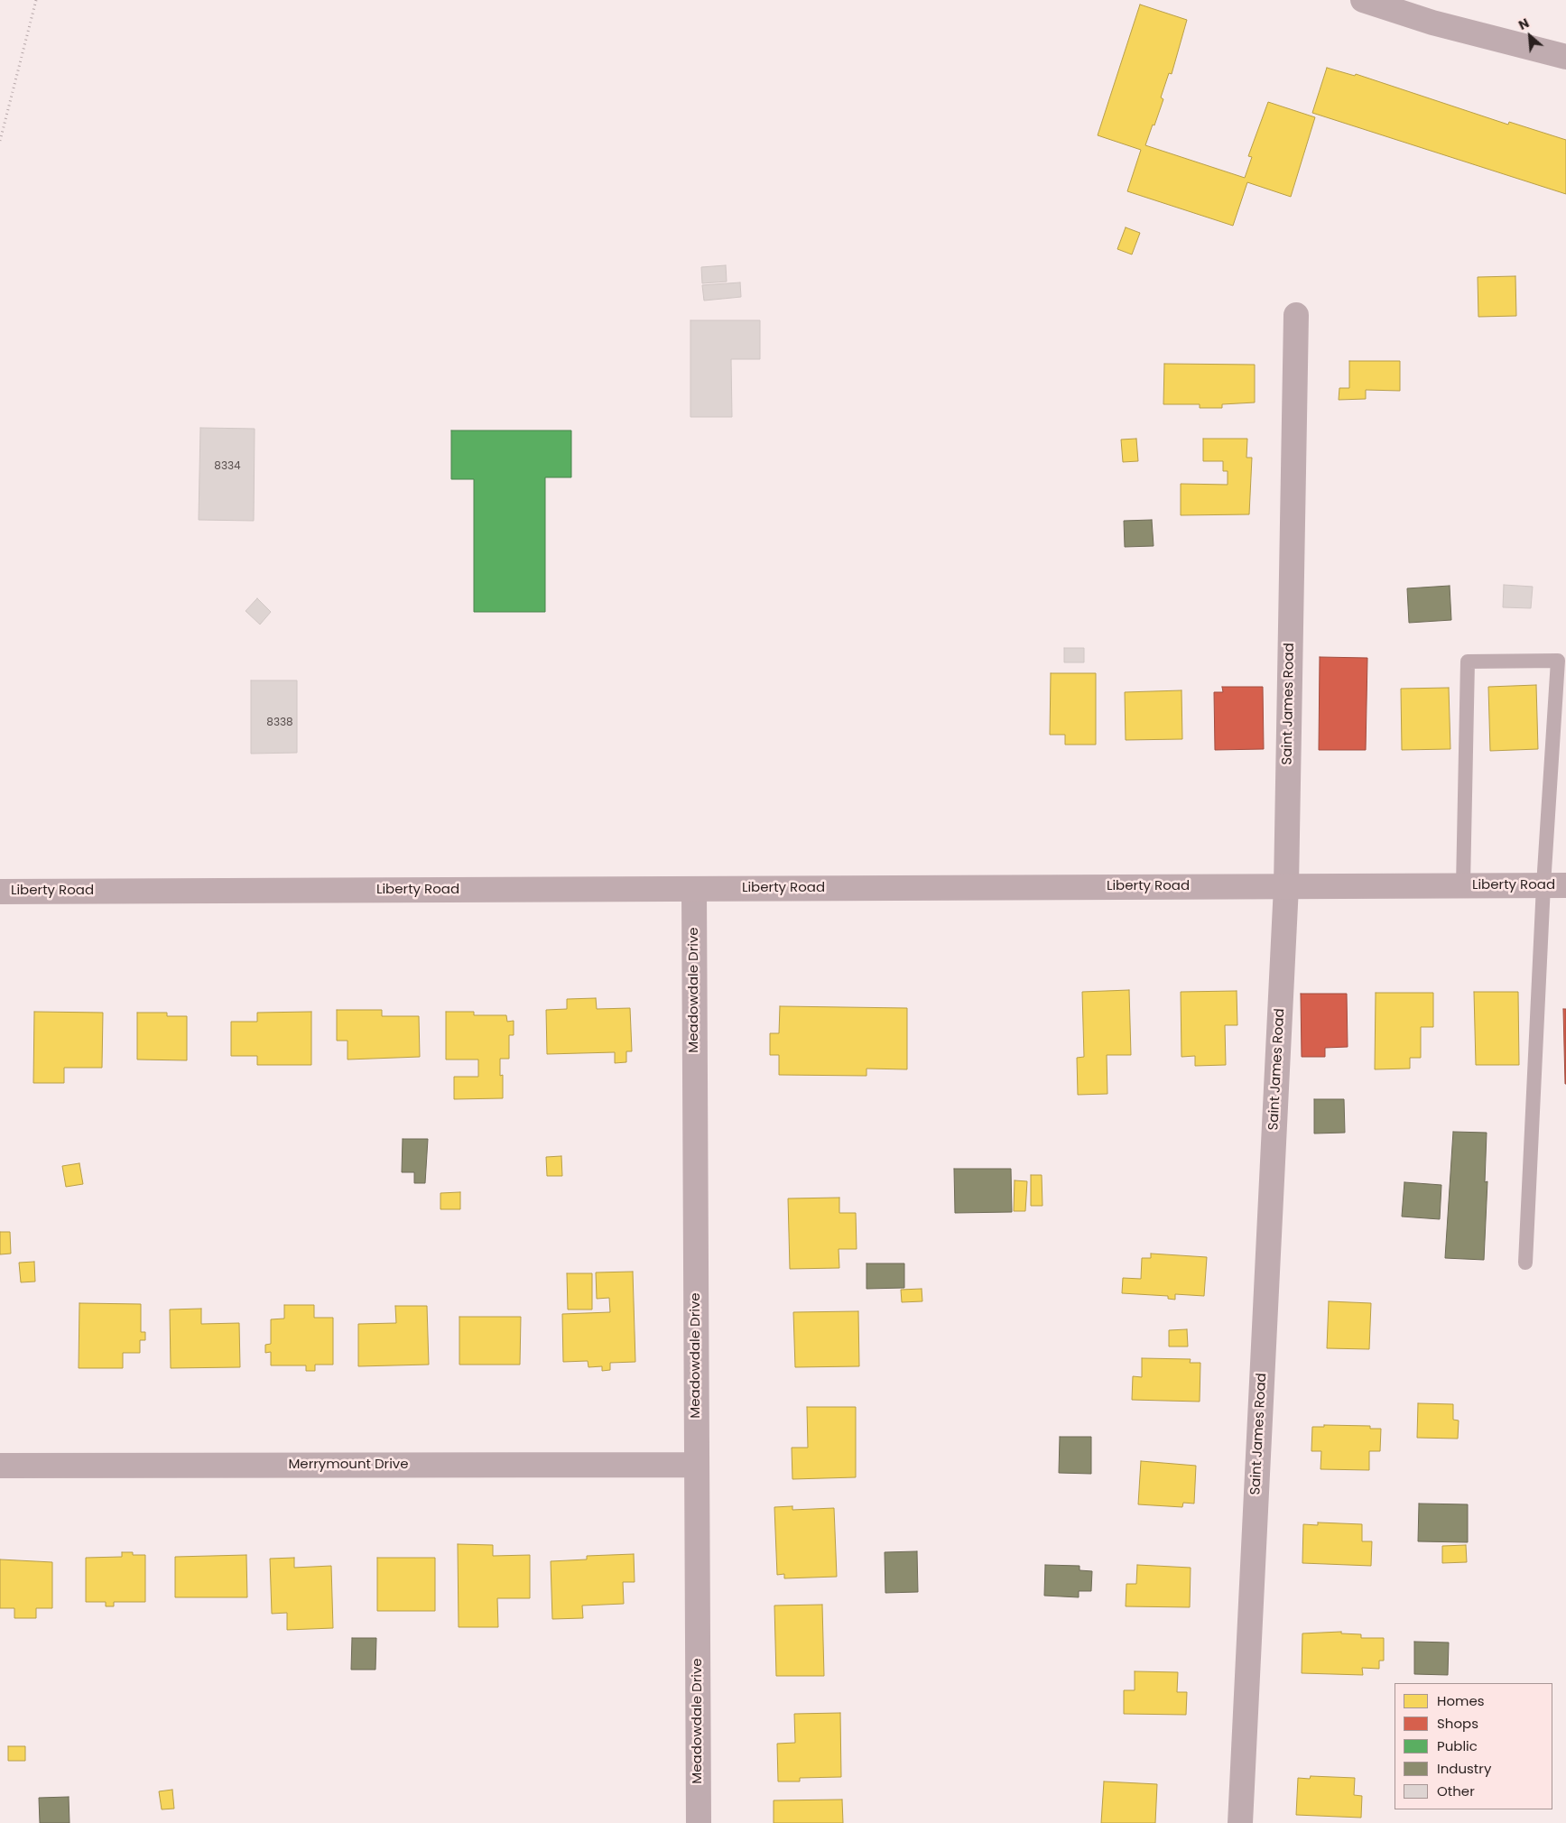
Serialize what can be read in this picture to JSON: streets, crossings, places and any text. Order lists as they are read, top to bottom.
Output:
{
  "streets": {
    "main road": ["Liberty Road"],
    "street": ["Saint James Road", "Meadowdale Drive", "Merrymount Drive"]
  },
  "crossings": [
    ["Saint James Road", "Liberty Road"],
    ["Liberty Road", "Meadowdale Drive"],
    ["Meadowdale Drive", "Merrymount Drive"]
  ],
  "house_numbers": ["8334", "8338"],
  "legend": [
    "Homes",
    "Shops",
    "Public",
    "Industry",
    "Other"
  ],
  "north": "top left"
}
